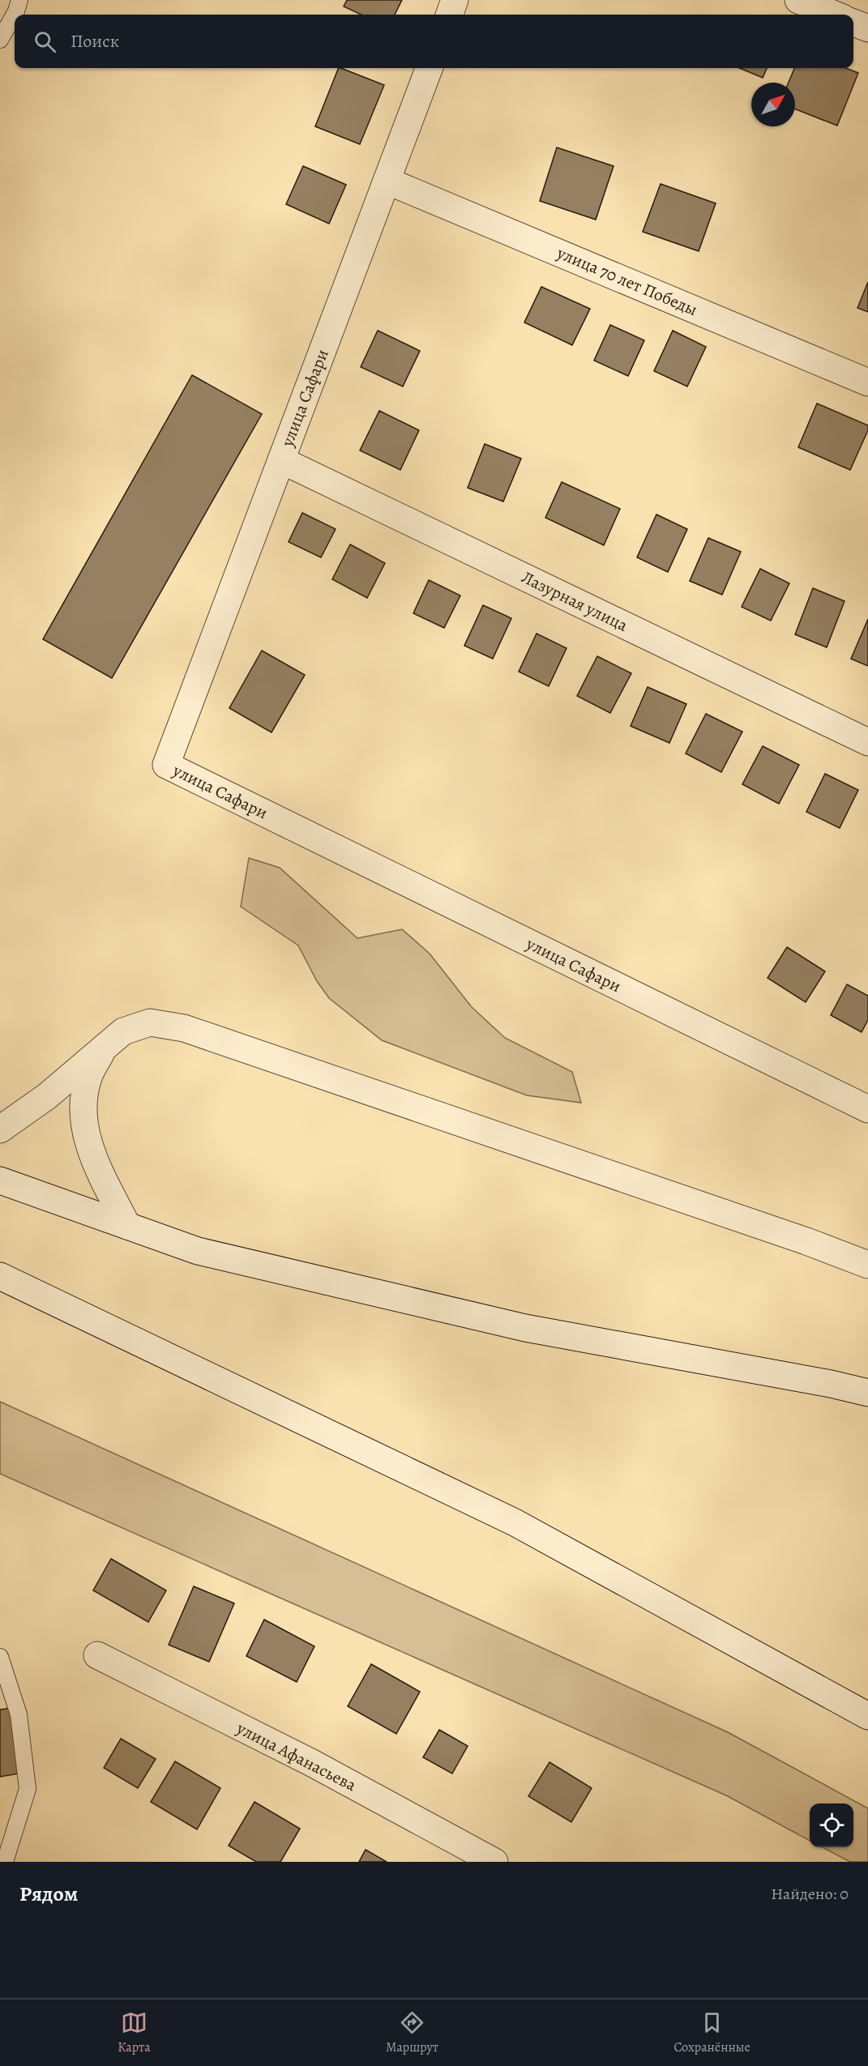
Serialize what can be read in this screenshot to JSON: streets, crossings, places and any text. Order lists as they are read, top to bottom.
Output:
{
  "streets": {
    "street": [
      "улица 70 лет Победы",
      "улица Сафари",
      "Лазурная улица",
      "улица Афанасьева"
    ]
  },
  "crossings": [
    ["улица 70 лет Победы", "улица Сафари"],
    ["улица Сафари", "Лазурная улица"]
  ],
  "north": "top right",
  "page": {
    "search": "Поиск",
    "heading": ["Рядом", "Найдено: 0"],
    "nav": ["Карта", "Маршрут", "Сохранённые"]
  }
}
